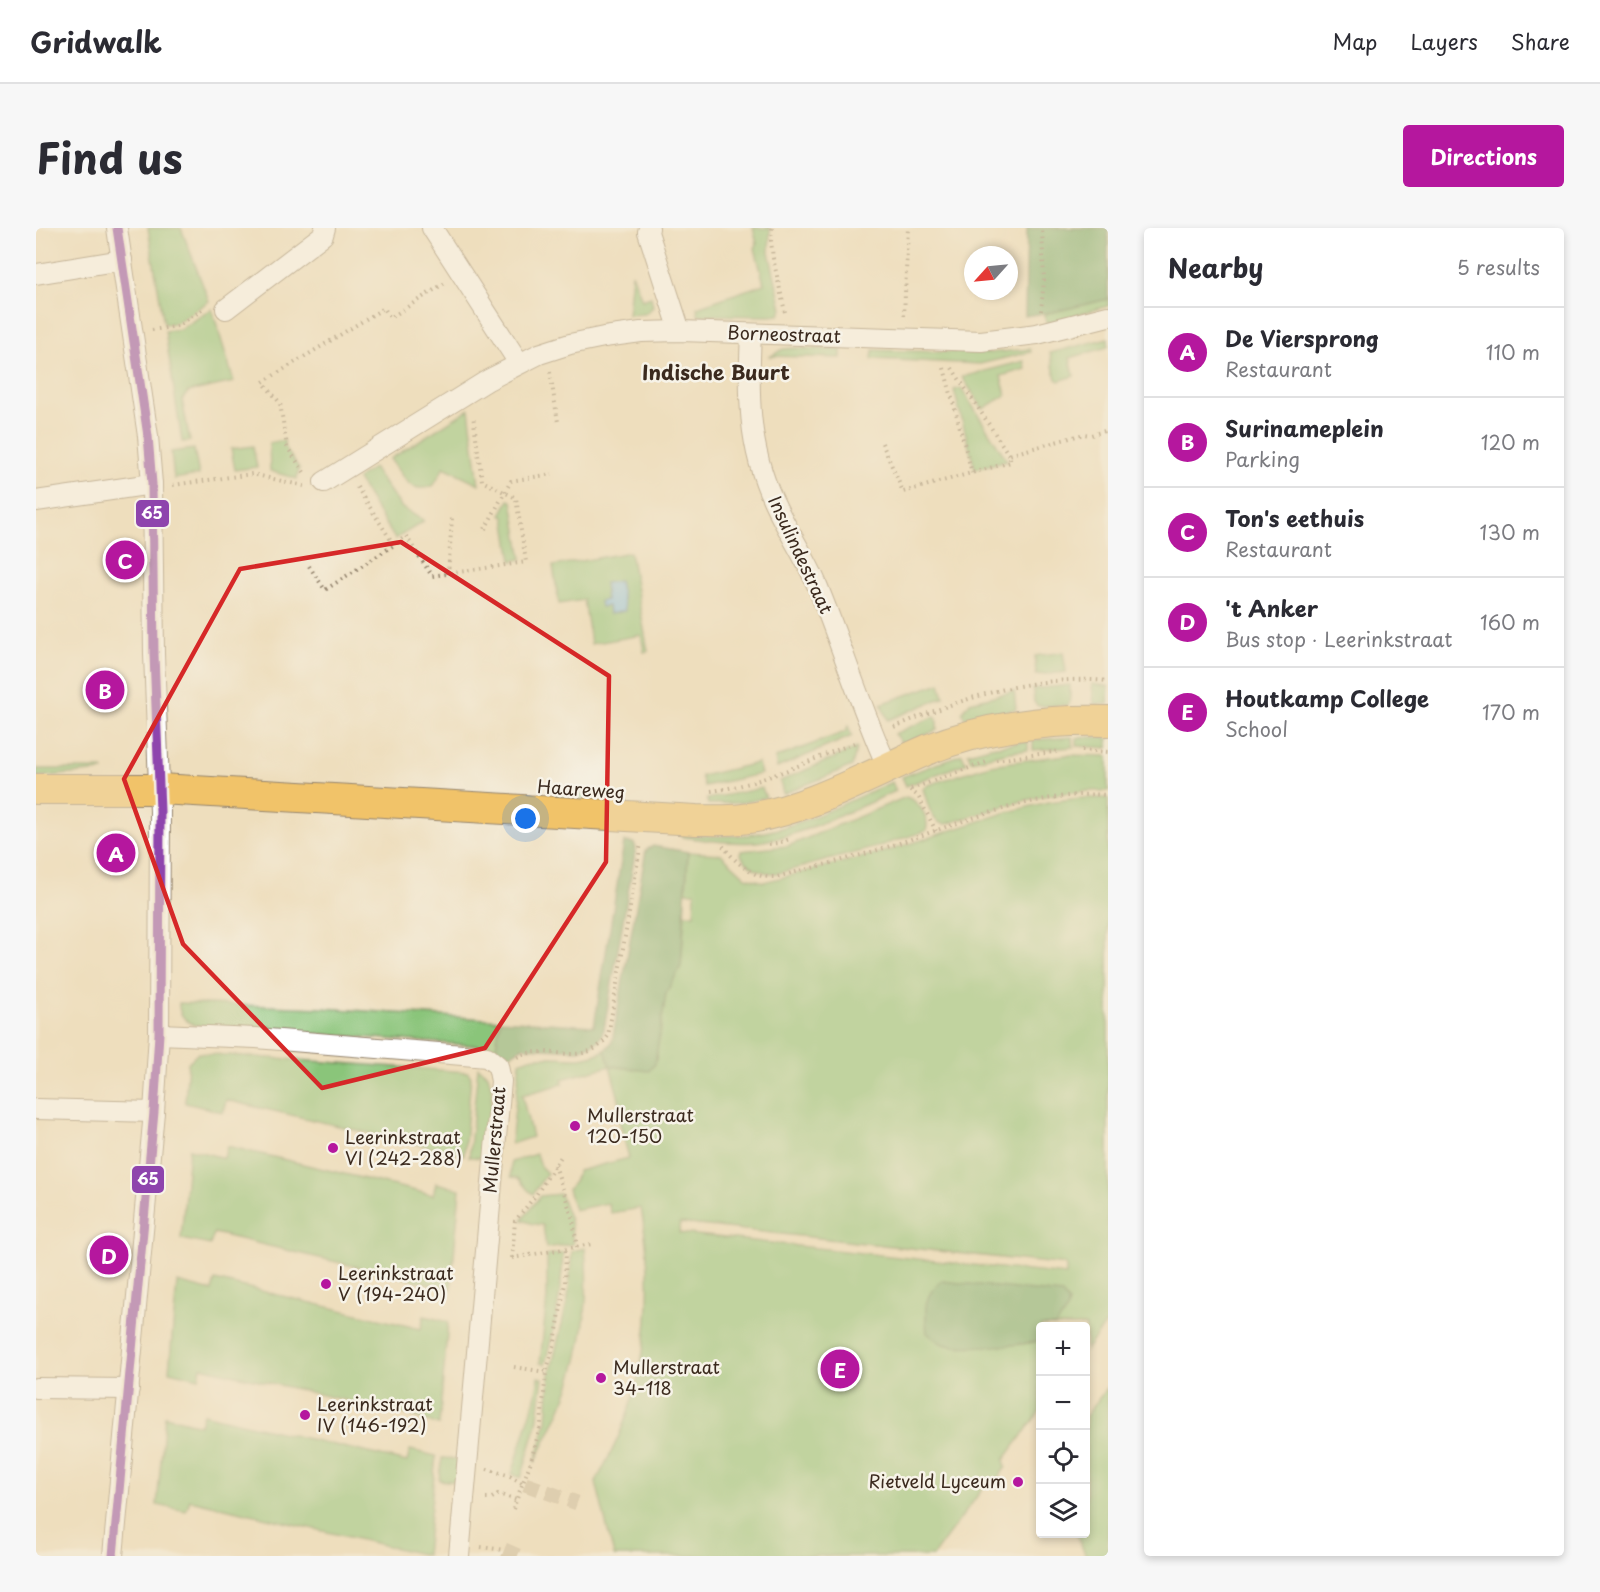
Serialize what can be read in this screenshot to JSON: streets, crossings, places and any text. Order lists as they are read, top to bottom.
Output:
{
  "streets": {
    "main road": ["Haareweg"],
    "street": ["Borneostraat", "Insulindestraat", "Mullerstraat"]
  },
  "crossings": [
    ["Borneostraat", "Insulindestraat"],
    ["Insulindestraat", "Haareweg"]
  ],
  "districts": ["Indische Buurt"],
  "places": [
    "Mullerstraat 120-150",
    "Leerinkstraat VI (242-288)",
    "Leerinkstraat V (194-240)",
    "Mullerstraat 34-118",
    "Leerinkstraat IV (146-192)",
    "Rietveld Lyceum"
  ],
  "lines": ["transit line 65"],
  "north": "bottom left",
  "page": {
    "header": "Gridwalk",
    "nav": ["Map", "Layers", "Share"],
    "title": "Find us",
    "buttons": "Directions",
    "heading": ["Nearby", "5 results"],
    "list": [
      {
        "mark": "A",
        "name": "De Viersprong",
        "note": "Restaurant",
        "value": "110 m"
      },
      {
        "mark": "B",
        "name": "Surinameplein",
        "note": "Parking",
        "value": "120 m"
      },
      {
        "mark": "C",
        "name": "Ton's eethuis",
        "note": "Restaurant",
        "value": "130 m"
      },
      {
        "mark": "D",
        "name": "'t Anker",
        "note": "Bus stop · Leerinkstraat",
        "value": "160 m"
      },
      {
        "mark": "E",
        "name": "Houtkamp College",
        "note": "School",
        "value": "170 m"
      }
    ],
    "pins": [
      "C",
      "B",
      "A",
      "D",
      "E"
    ],
    "map_buttons": ["+", "−"]
  }
}
